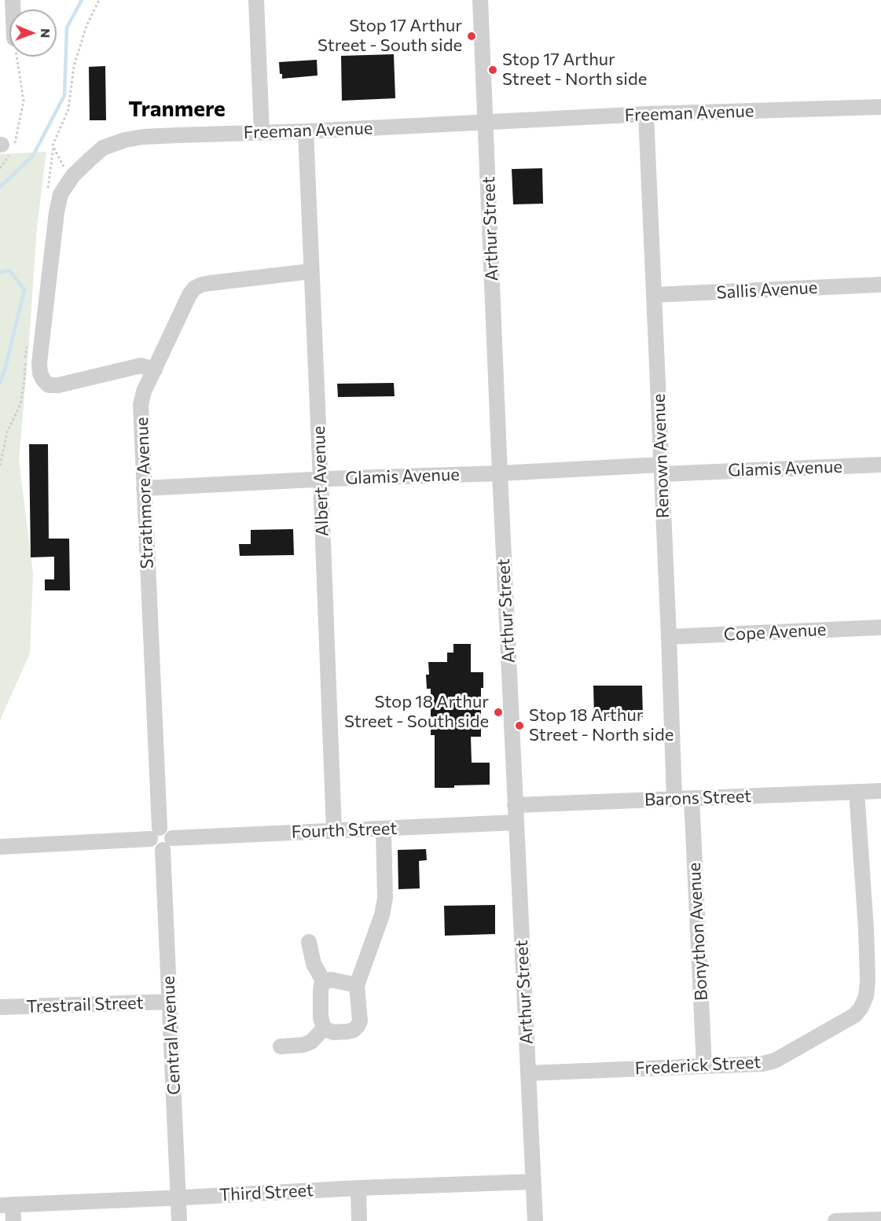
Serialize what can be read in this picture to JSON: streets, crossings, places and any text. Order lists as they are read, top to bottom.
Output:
{
  "streets": {
    "street": [
      "Freeman Avenue",
      "Arthur Street",
      "Sallis Avenue",
      "Renown Avenue",
      "Glamis Avenue",
      "Albert Avenue",
      "Strathmore Avenue",
      "Cope Avenue",
      "Barons Street",
      "Fourth Street",
      "Bonython Avenue",
      "Trestrail Street",
      "Central Avenue",
      "Frederick Street",
      "Third Street"
    ]
  },
  "crossings": [
    ["Freeman Avenue", "Arthur Street"],
    ["Freeman Avenue", "Renown Avenue"],
    ["Freeman Avenue", "Albert Avenue"],
    ["Freeman Avenue", "Strathmore Avenue"],
    ["Arthur Street", "Glamis Avenue"],
    ["Arthur Street", "Barons Street"],
    ["Arthur Street", "Fourth Street"],
    ["Arthur Street", "Frederick Street"],
    ["Arthur Street", "Third Street"],
    ["Sallis Avenue", "Renown Avenue"],
    ["Renown Avenue", "Glamis Avenue"],
    ["Renown Avenue", "Cope Avenue"],
    ["Renown Avenue", "Barons Street"],
    ["Glamis Avenue", "Albert Avenue"],
    ["Glamis Avenue", "Strathmore Avenue"],
    ["Albert Avenue", "Strathmore Avenue"],
    ["Albert Avenue", "Fourth Street"],
    ["Barons Street", "Bonython Avenue"],
    ["Barons Street", "Frederick Street"],
    ["Fourth Street", "Central Avenue"],
    ["Bonython Avenue", "Frederick Street"],
    ["Trestrail Street", "Central Avenue"],
    ["Central Avenue", "Third Street"]
  ],
  "districts": ["Tranmere"],
  "places": [
    "Stop 17 Arthur Street - South side",
    "Stop 17 Arthur Street - North side",
    "Stop 18 Arthur Street - South side",
    "Stop 18 Arthur Street - North side"
  ],
  "north": "right"
}
